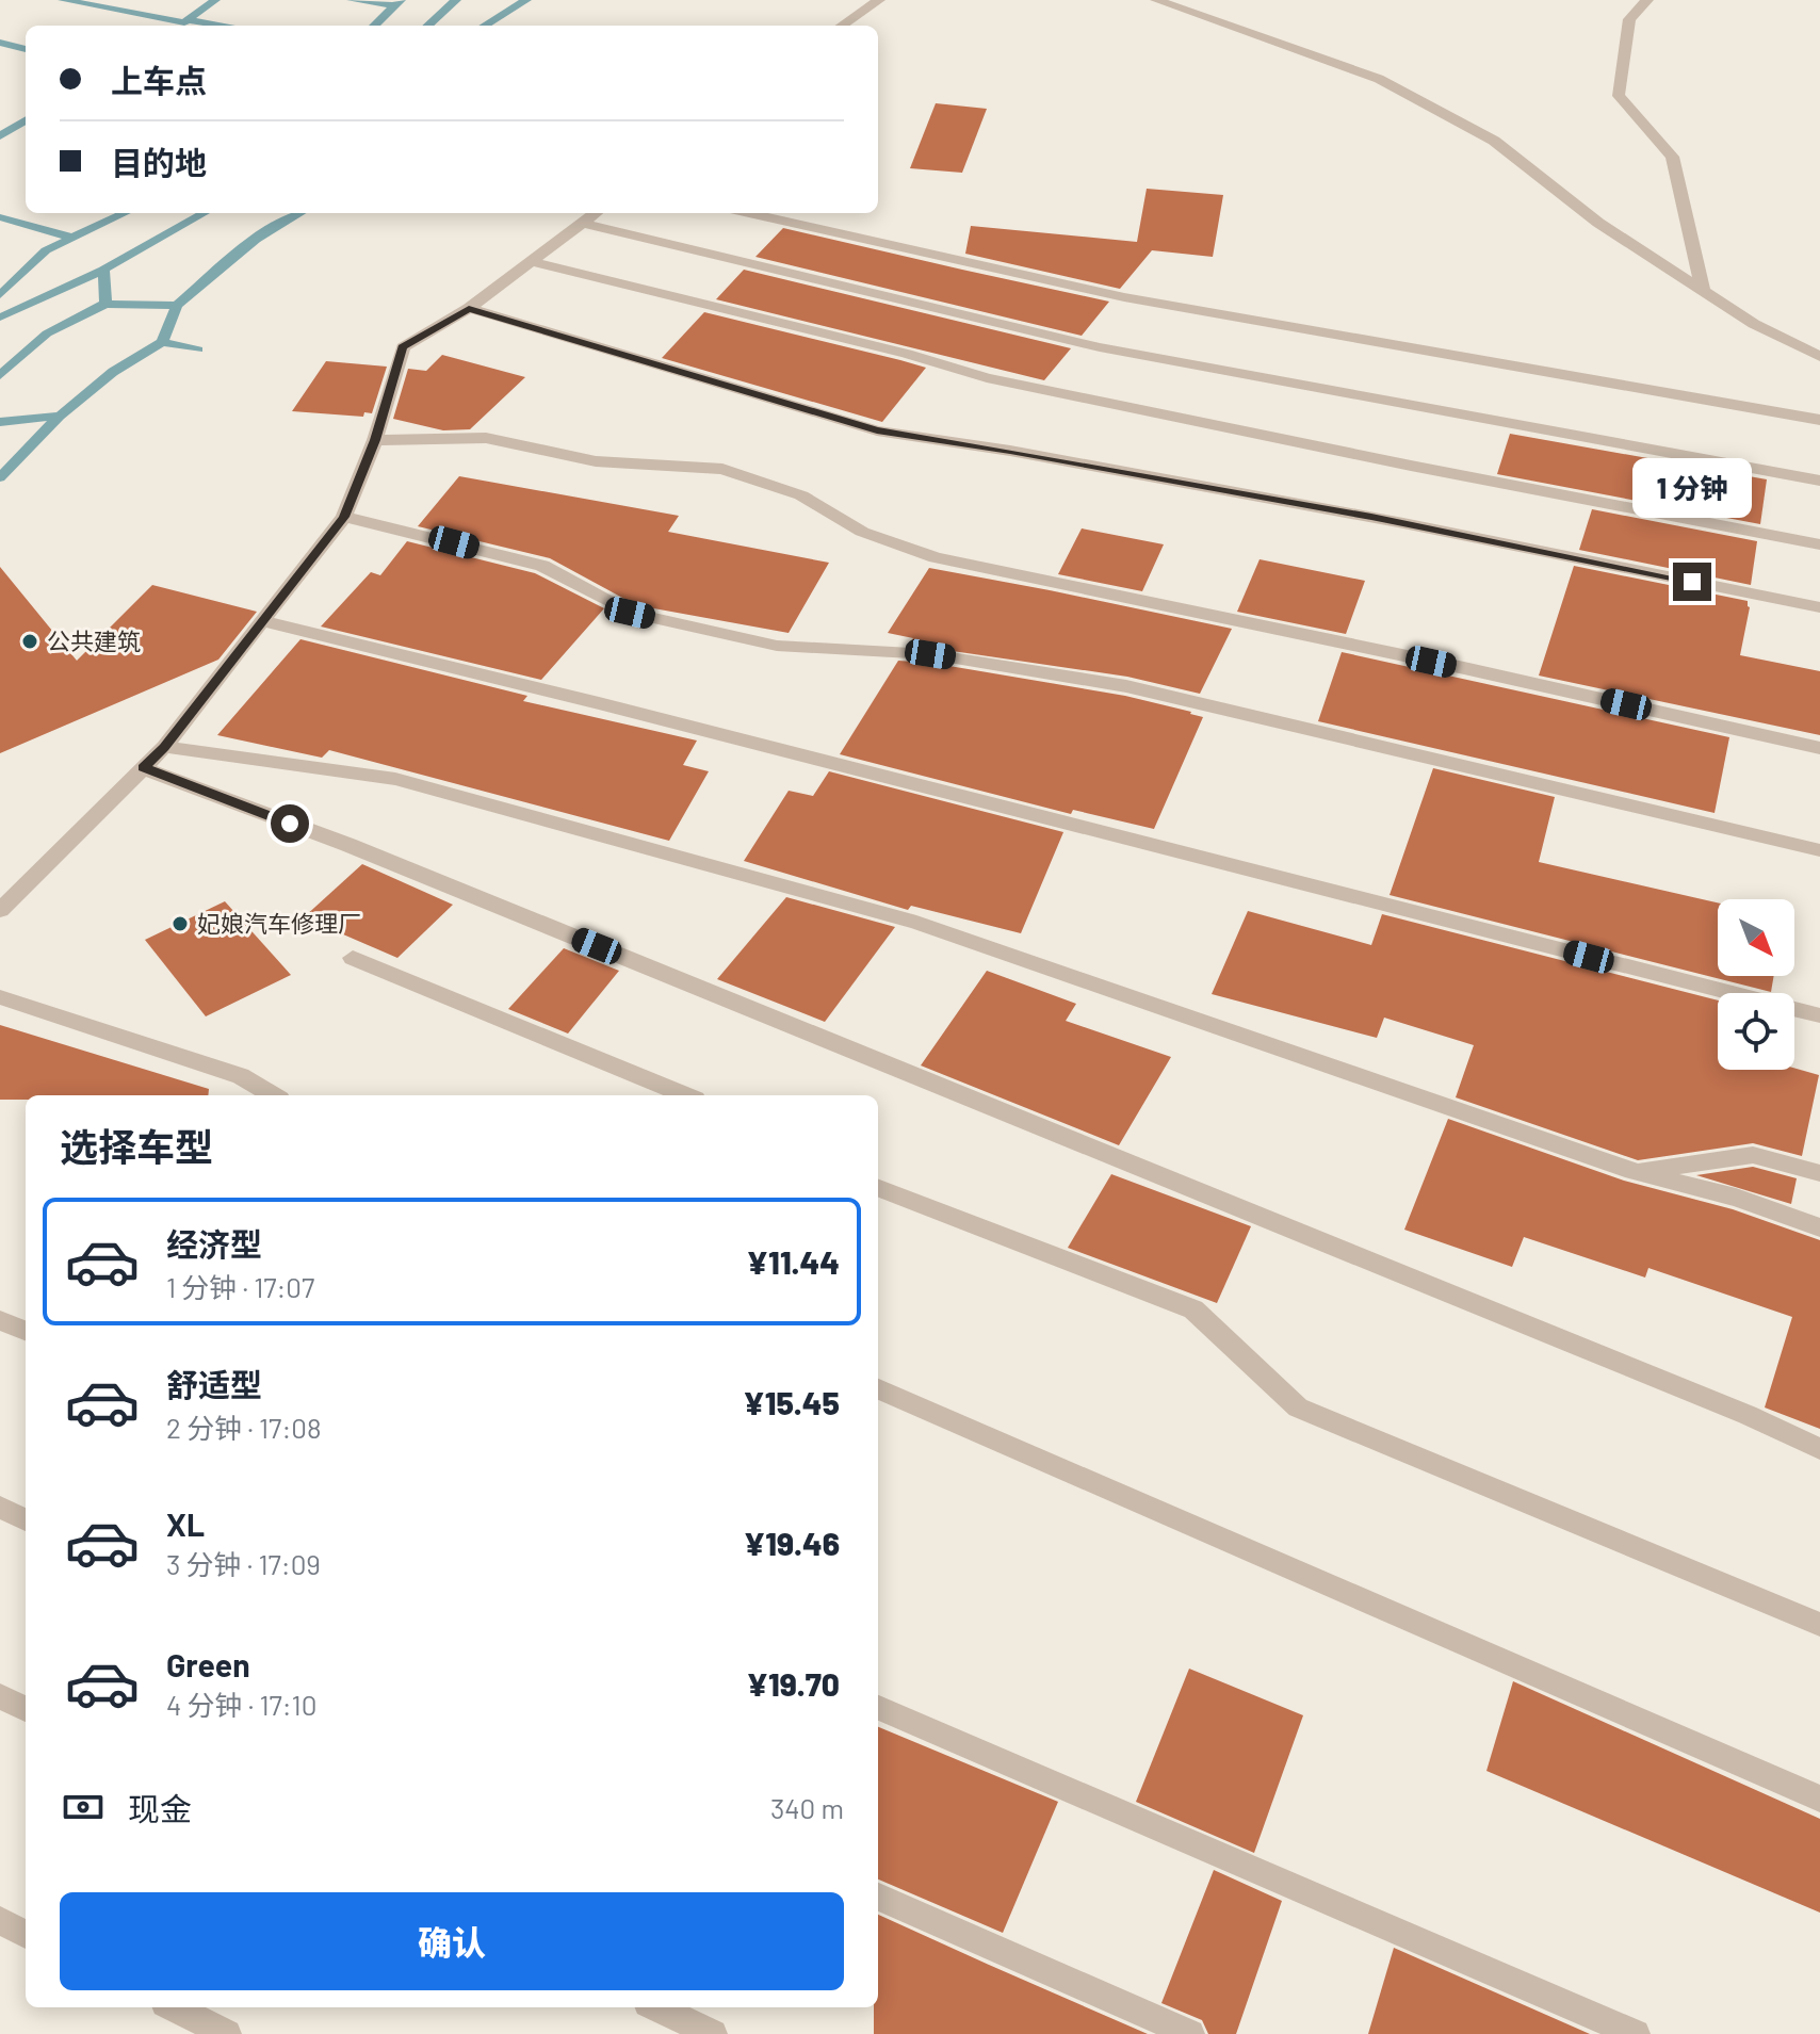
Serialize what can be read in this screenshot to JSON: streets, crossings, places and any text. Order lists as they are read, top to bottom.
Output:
{
  "places": ["公共建筑", "妃娘汽车修理厂"],
  "north": "bottom right",
  "page": {
    "banner": ["上车点", "目的地"],
    "bubble": "1 分钟",
    "heading": "选择车型",
    "list": [
      {
        "name": "经济型",
        "note": "1 分钟 · 17:07",
        "value": "¥11.44"
      },
      {
        "name": "舒适型",
        "note": "2 分钟 · 17:08",
        "value": "¥15.45"
      },
      {
        "name": "XL",
        "note": "3 分钟 · 17:09",
        "value": "¥19.46"
      },
      {
        "name": "Green",
        "note": "4 分钟 · 17:10",
        "value": "¥19.70"
      }
    ],
    "pay": ["现金", "340 m"],
    "buttons": "确认"
  }
}
